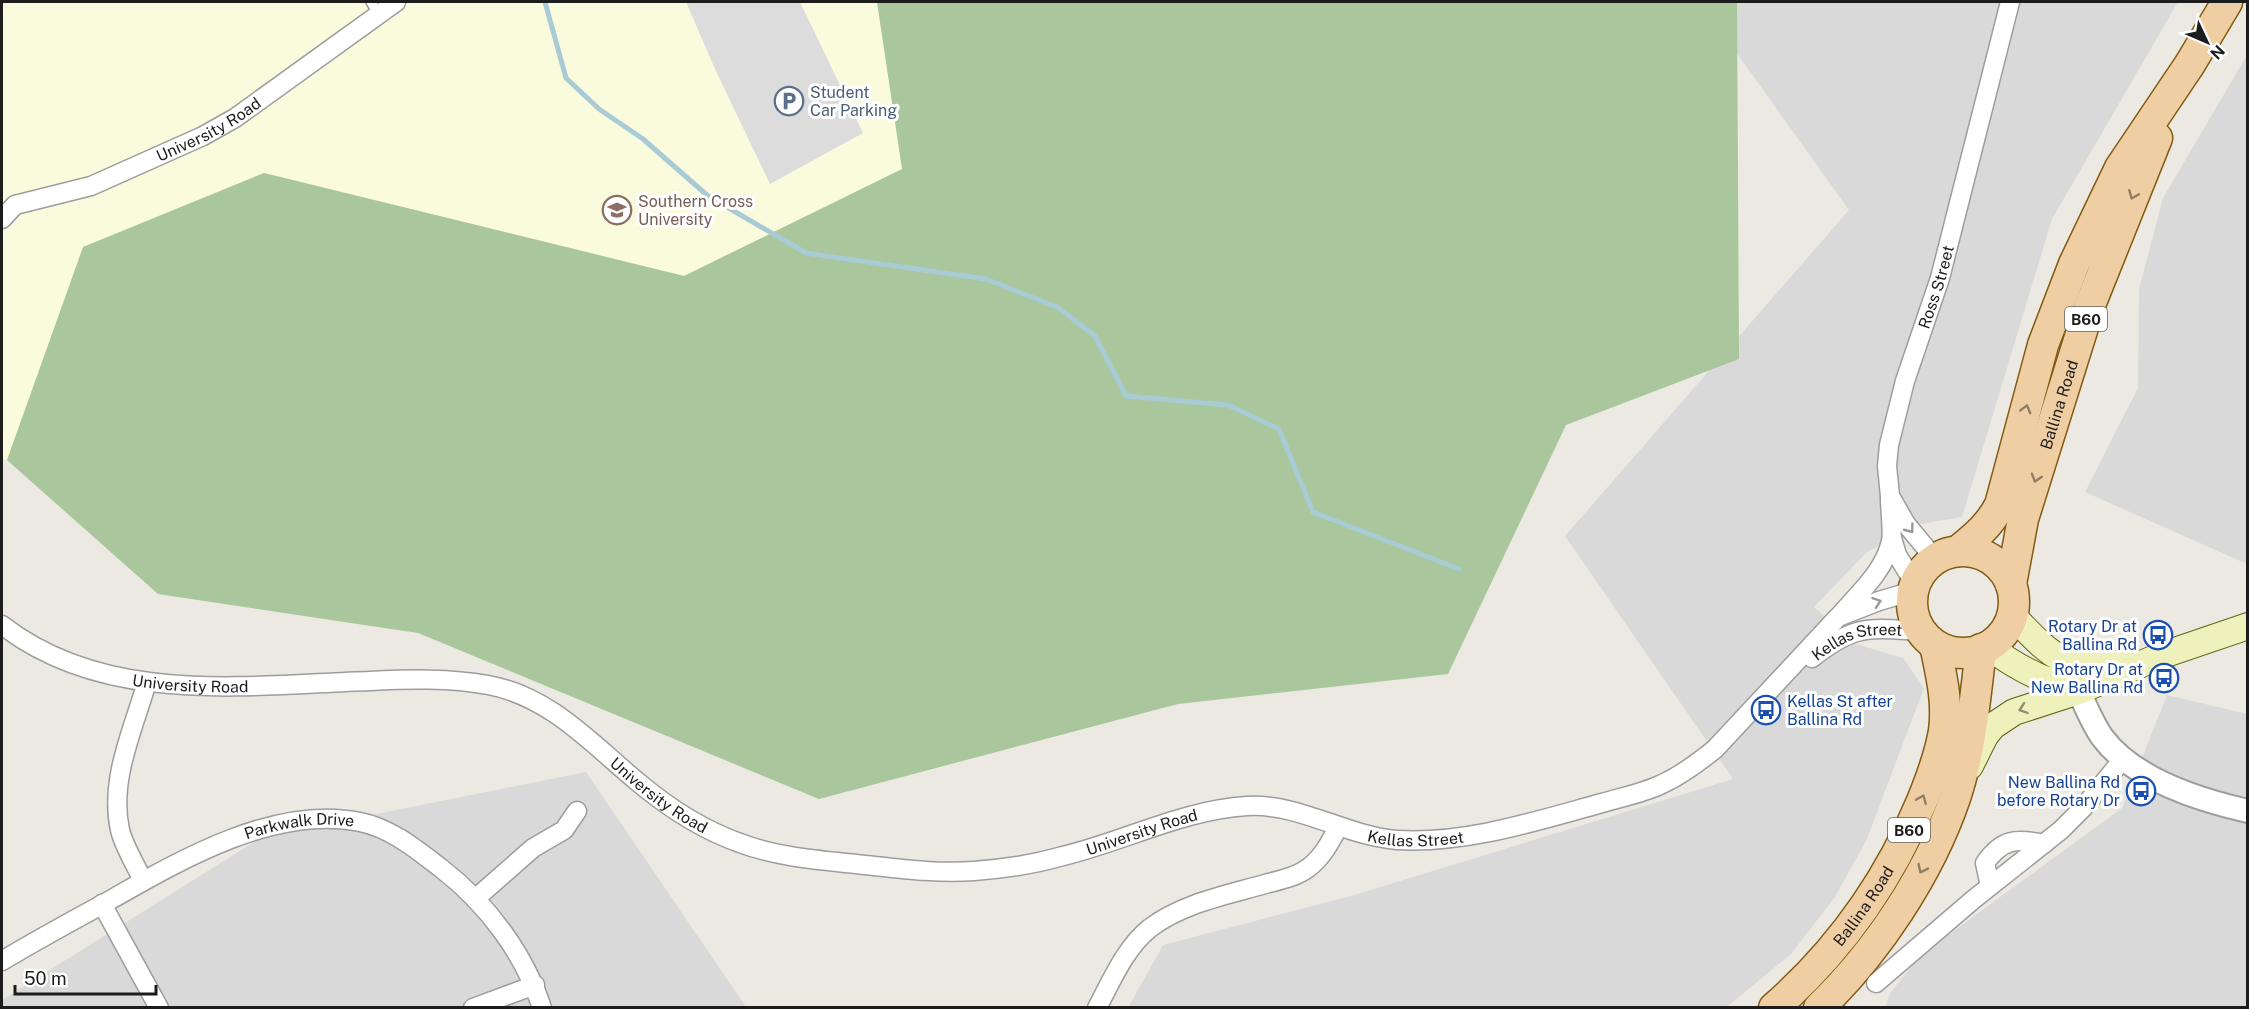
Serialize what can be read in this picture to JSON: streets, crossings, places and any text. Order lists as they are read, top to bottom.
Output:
{
  "streets": {
    "main road": ["B60", "Ballina Road"],
    "street": [
      "University Road",
      "Ross Street",
      "Kellas Street",
      "Parkwalk Drive"
    ]
  },
  "crossings": [
    ["University Road", "Kellas Street"],
    ["Ross Street", "B60"],
    ["Ross Street", "Ballina Road"],
    ["Ross Street", "Kellas Street"],
    ["B60", "Ballina Road"],
    ["B60", "Kellas Street"],
    ["Ballina Road", "Kellas Street"]
  ],
  "places": {
    "parking": ["Student Car Parking"],
    "school or university": ["Southern Cross University"],
    "bus stop": [
      "Rotary Dr at Ballina Rd",
      "Rotary Dr at New Ballina Rd",
      "Kellas St after Ballina Rd",
      "New Ballina Rd before Rotary Dr"
    ]
  },
  "scale_bar": "50 m",
  "north": "bottom right"
}
